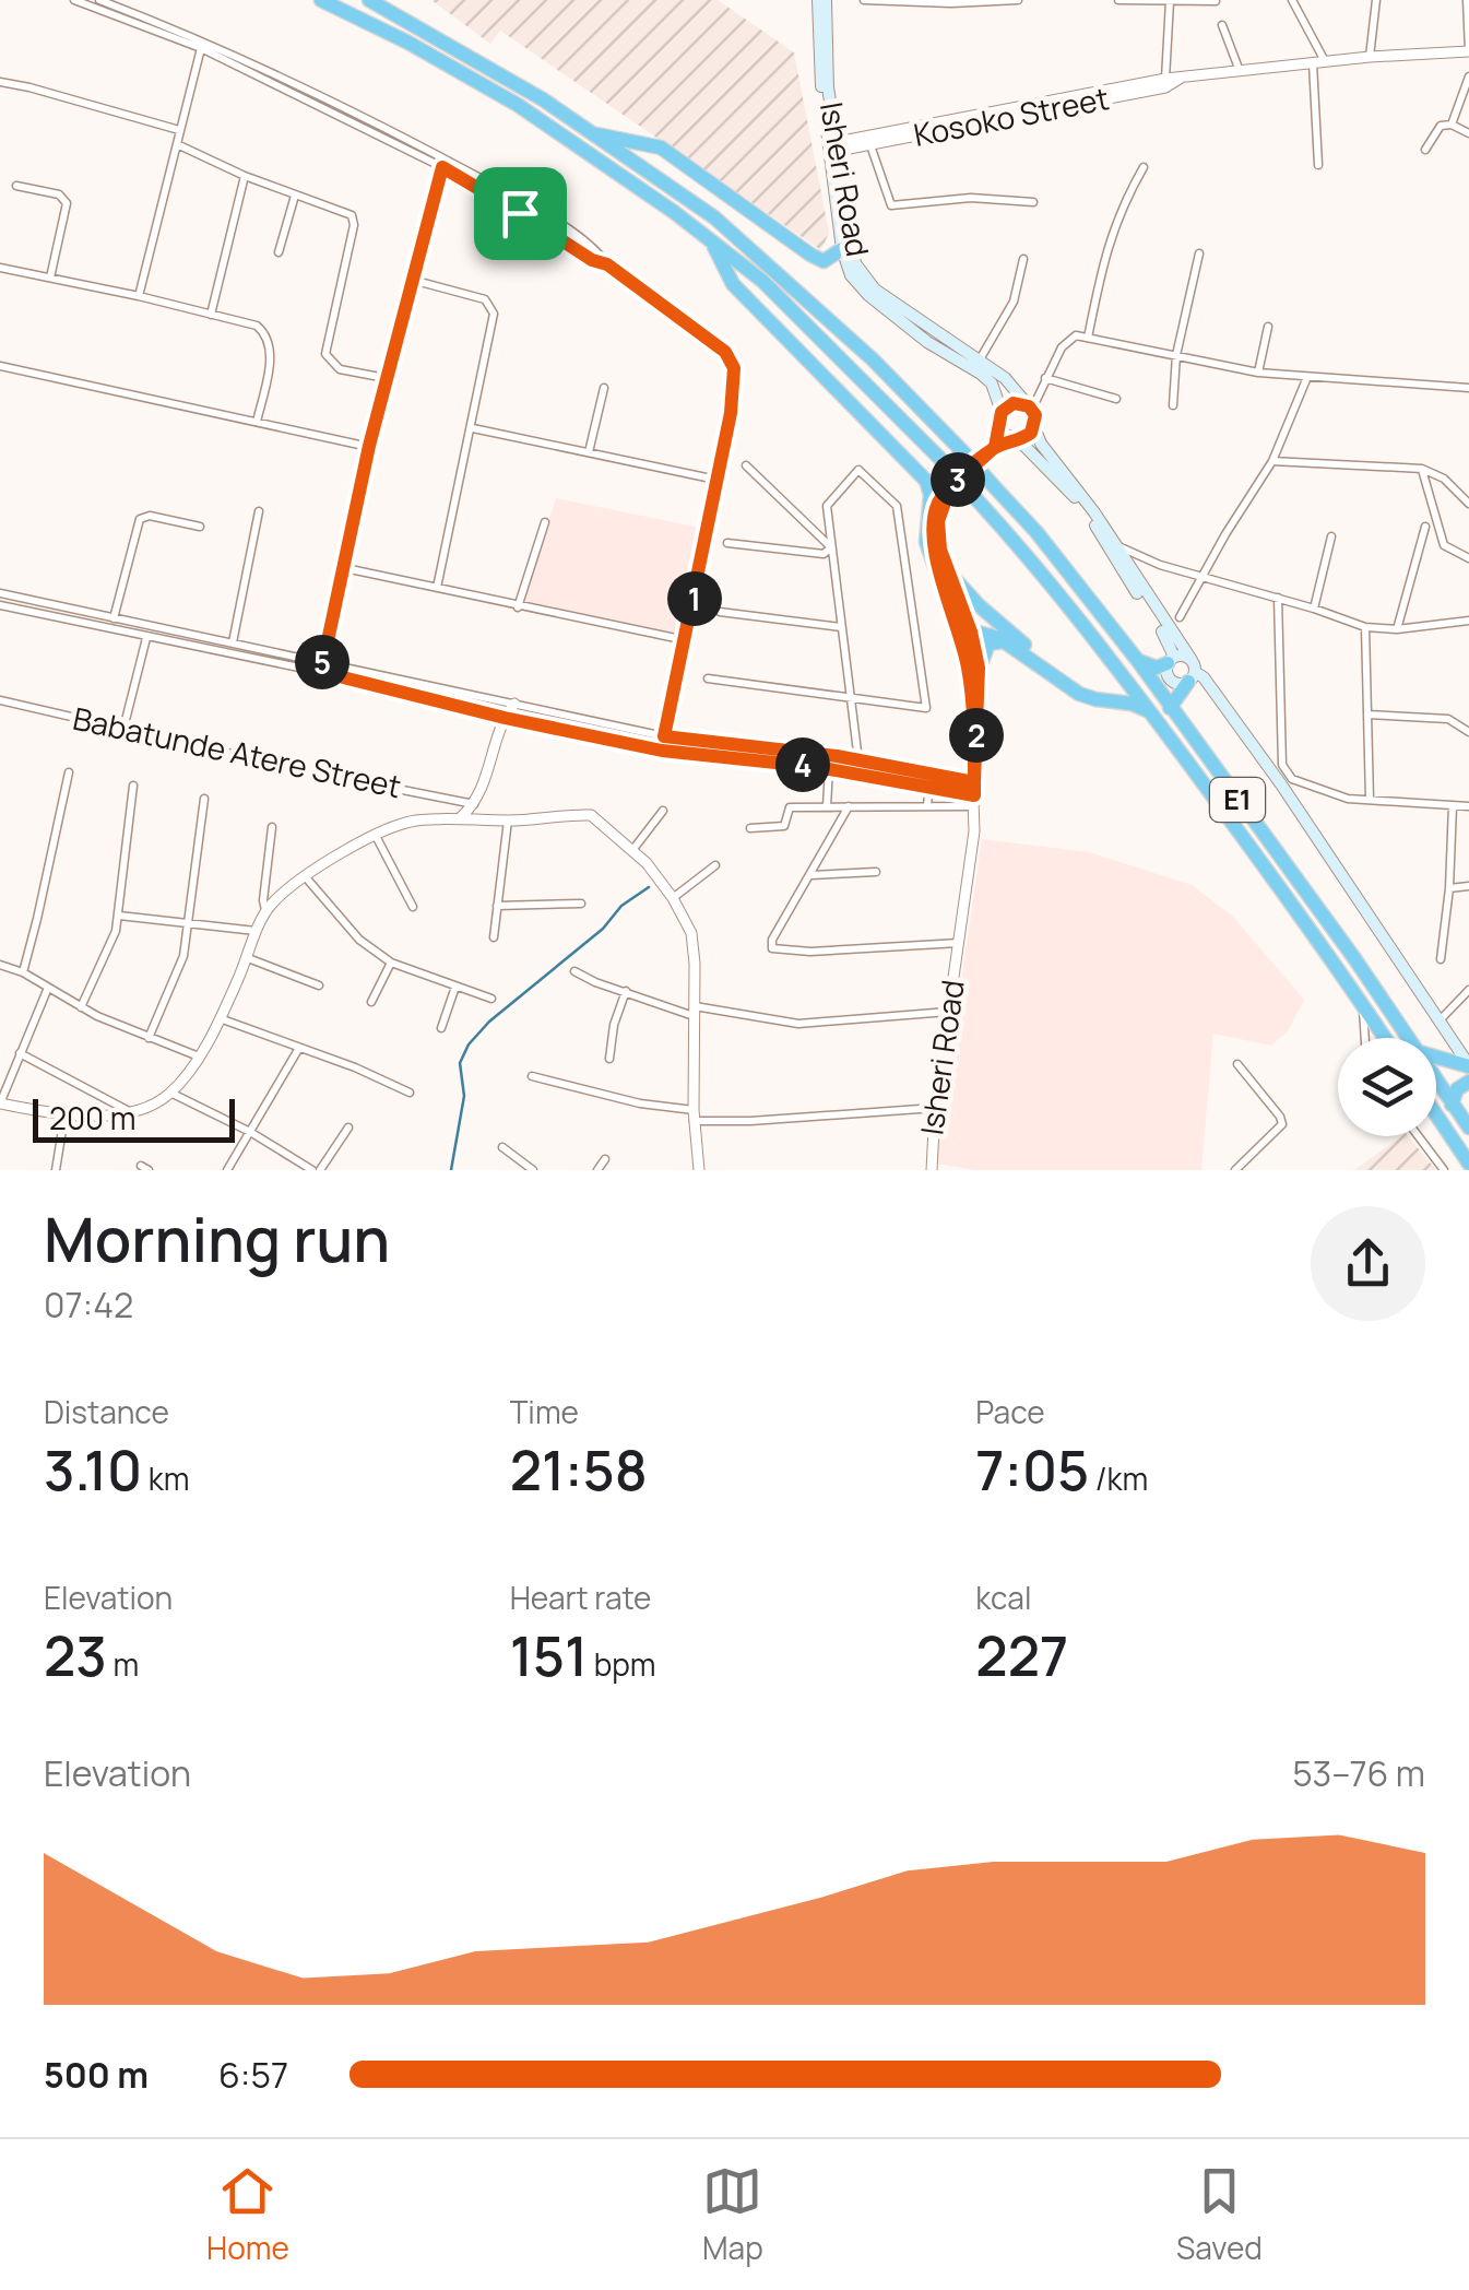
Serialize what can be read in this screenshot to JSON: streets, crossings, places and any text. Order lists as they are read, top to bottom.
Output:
{
  "streets": {
    "highway": ["E1"],
    "main road": ["Isheri Road"],
    "street": ["Kosoko Street", "Babatunde Atere Street"]
  },
  "crossings": [
    ["Kosoko Street", "Isheri Road"]
  ],
  "scale_bar": "200 m",
  "page": {
    "pins": [
      "3",
      "1",
      "5",
      "2",
      "4"
    ],
    "scale": "200 m",
    "heading": ["Morning run", "07:42"],
    "stats": [
      ["Distance", "3.10 km"],
      ["Time", "21:58"],
      ["Pace", "7:05 /km"],
      ["Elevation", "23 m"],
      ["Heart rate", "151 bpm"],
      ["kcal", "227"]
    ],
    "chart": ["Elevation", "53–76 m"],
    "list": [
      {
        "name": "500 m",
        "note": "6:57"
      }
    ],
    "tabs": ["Home", "Map", "Saved"]
  }
}
